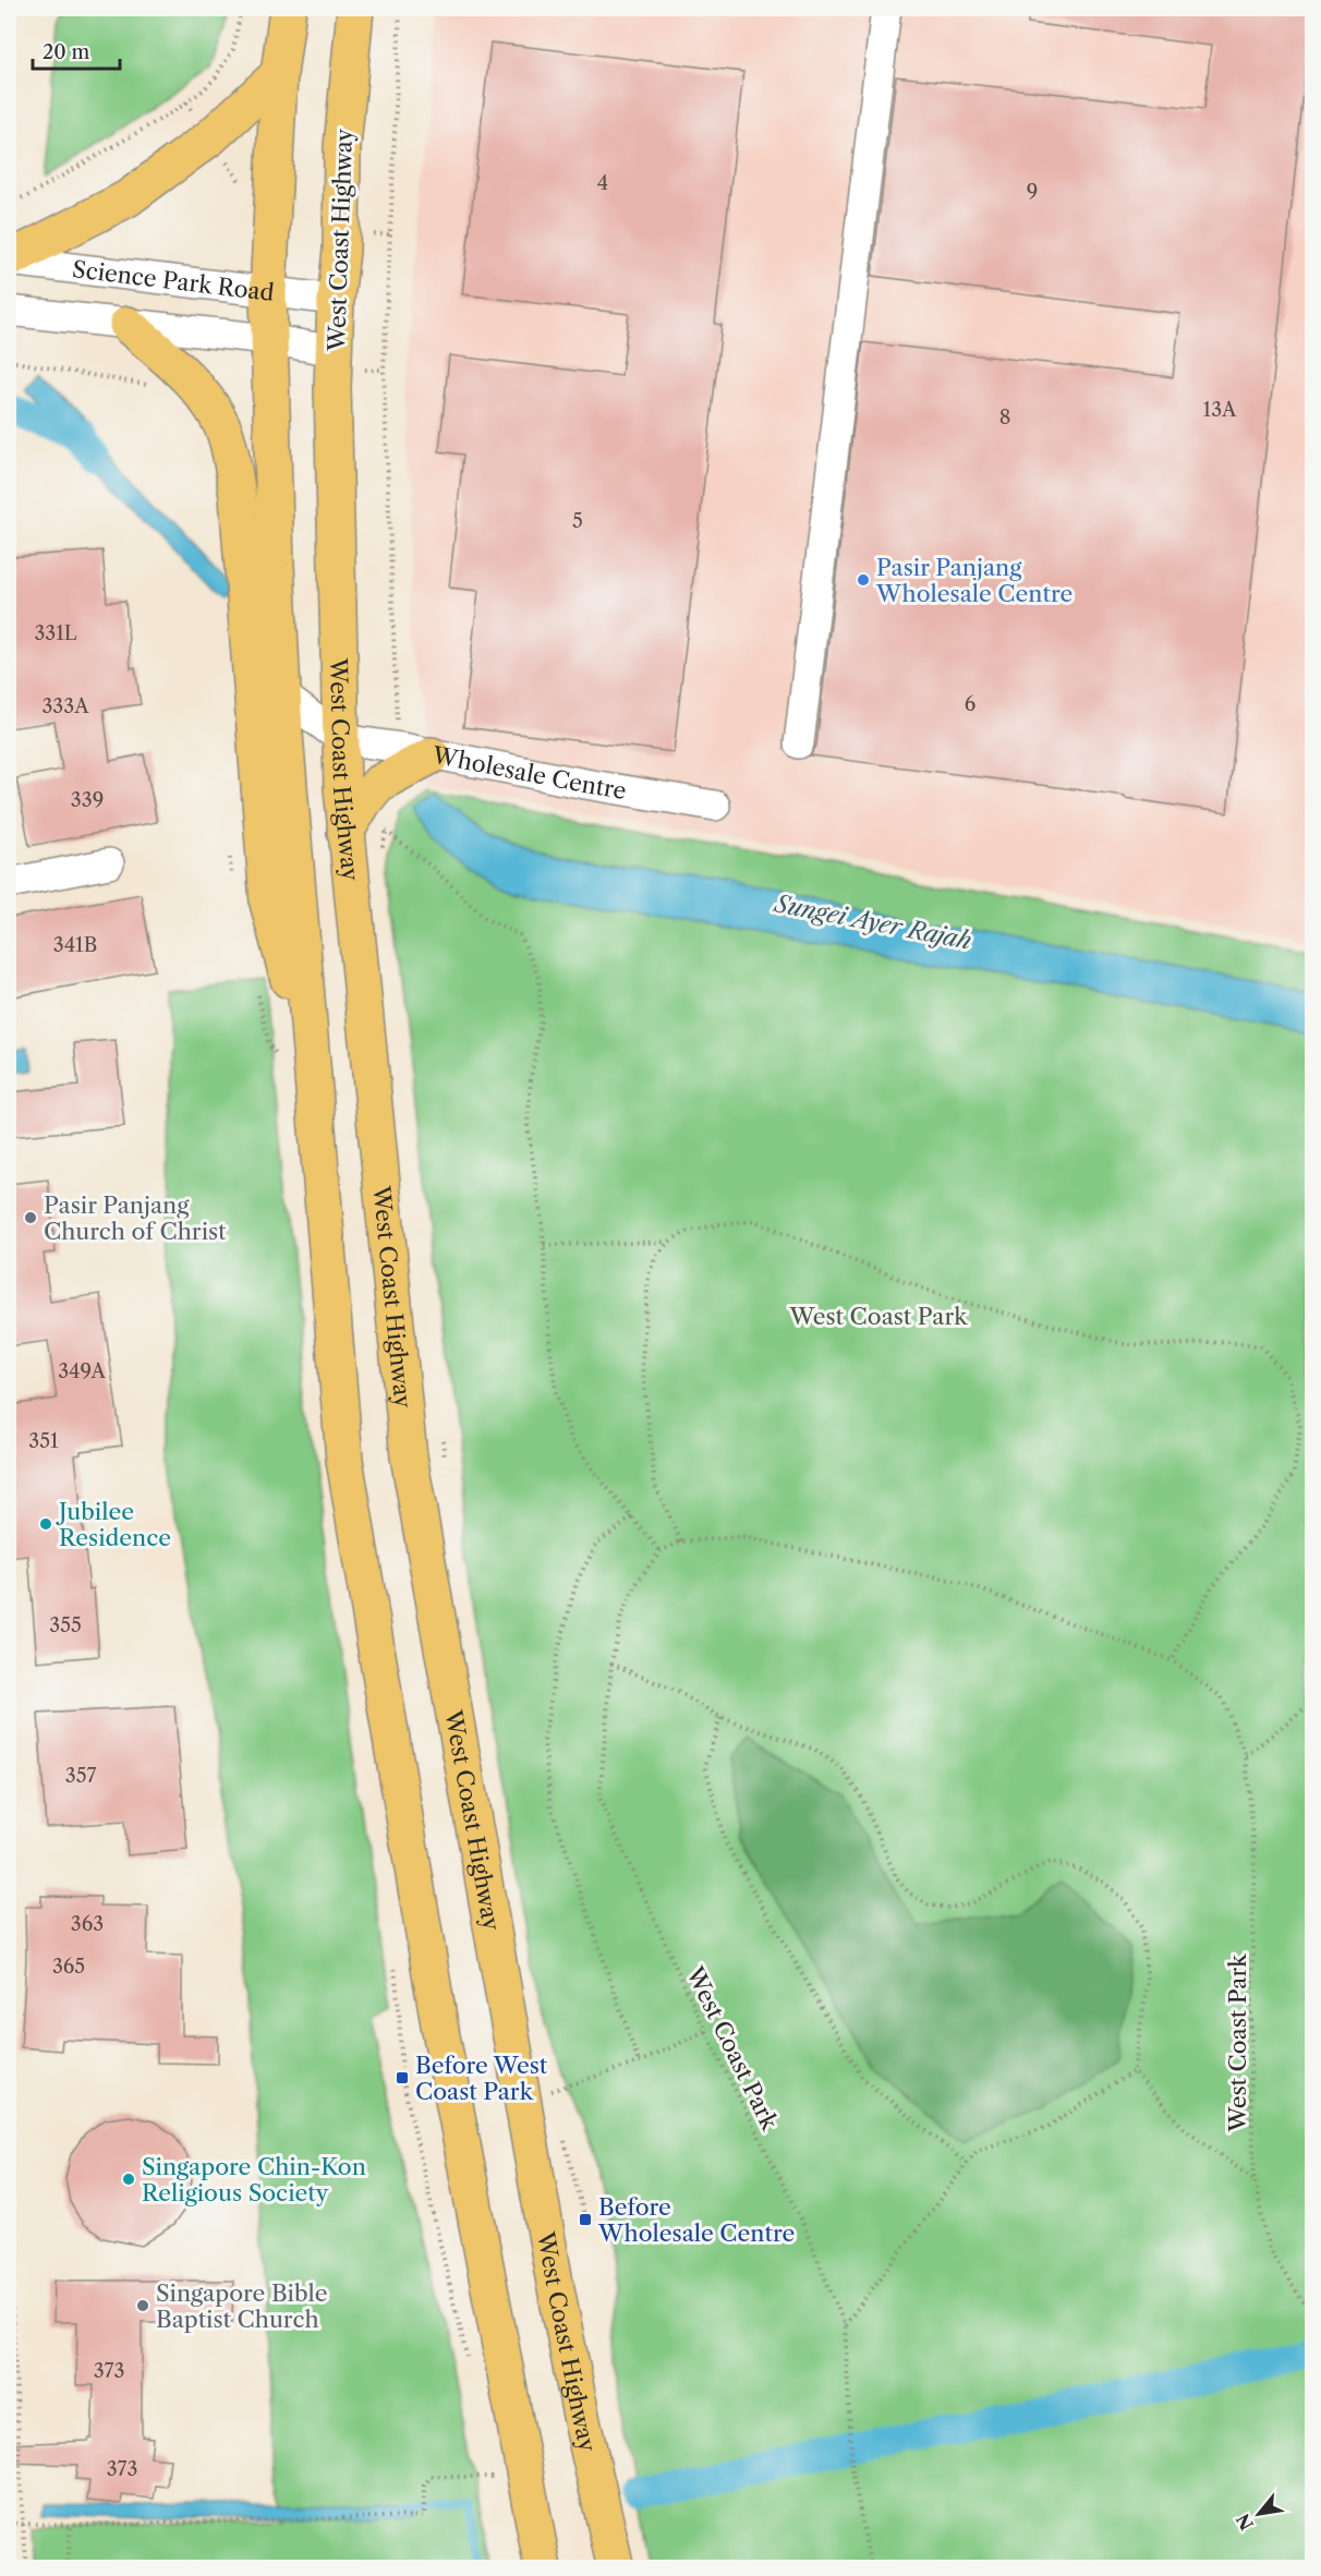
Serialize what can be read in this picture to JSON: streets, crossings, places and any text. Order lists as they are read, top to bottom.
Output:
{
  "streets": {
    "highway": ["West Coast Highway"],
    "street": ["Science Park Road", "Wholesale Centre"],
    "path": ["West Coast Park"]
  },
  "crossings": [
    ["West Coast Highway", "Science Park Road"],
    ["West Coast Highway", "Wholesale Centre"]
  ],
  "water": ["Sungei Ayer Rajah"],
  "parks": ["West Coast Park"],
  "places": {
    "other": [
      "Pasir Panjang Wholesale Centre",
      "Pasir Panjang Church of Christ",
      "Jubilee Residence",
      "Singapore Chin-Kon Religious Society",
      "Singapore Bible Baptist Church"
    ],
    "transit": ["Before West Coast Park", "Before Wholesale Centre"]
  },
  "house_numbers": [
    "4",
    "9",
    "13A",
    "8",
    "5",
    "331L",
    "6",
    "333A",
    "339",
    "341B",
    "349A",
    "351",
    "355",
    "357",
    "363",
    "365",
    "373",
    "373"
  ],
  "scale_bar": "20 m",
  "north": "bottom left"
}
